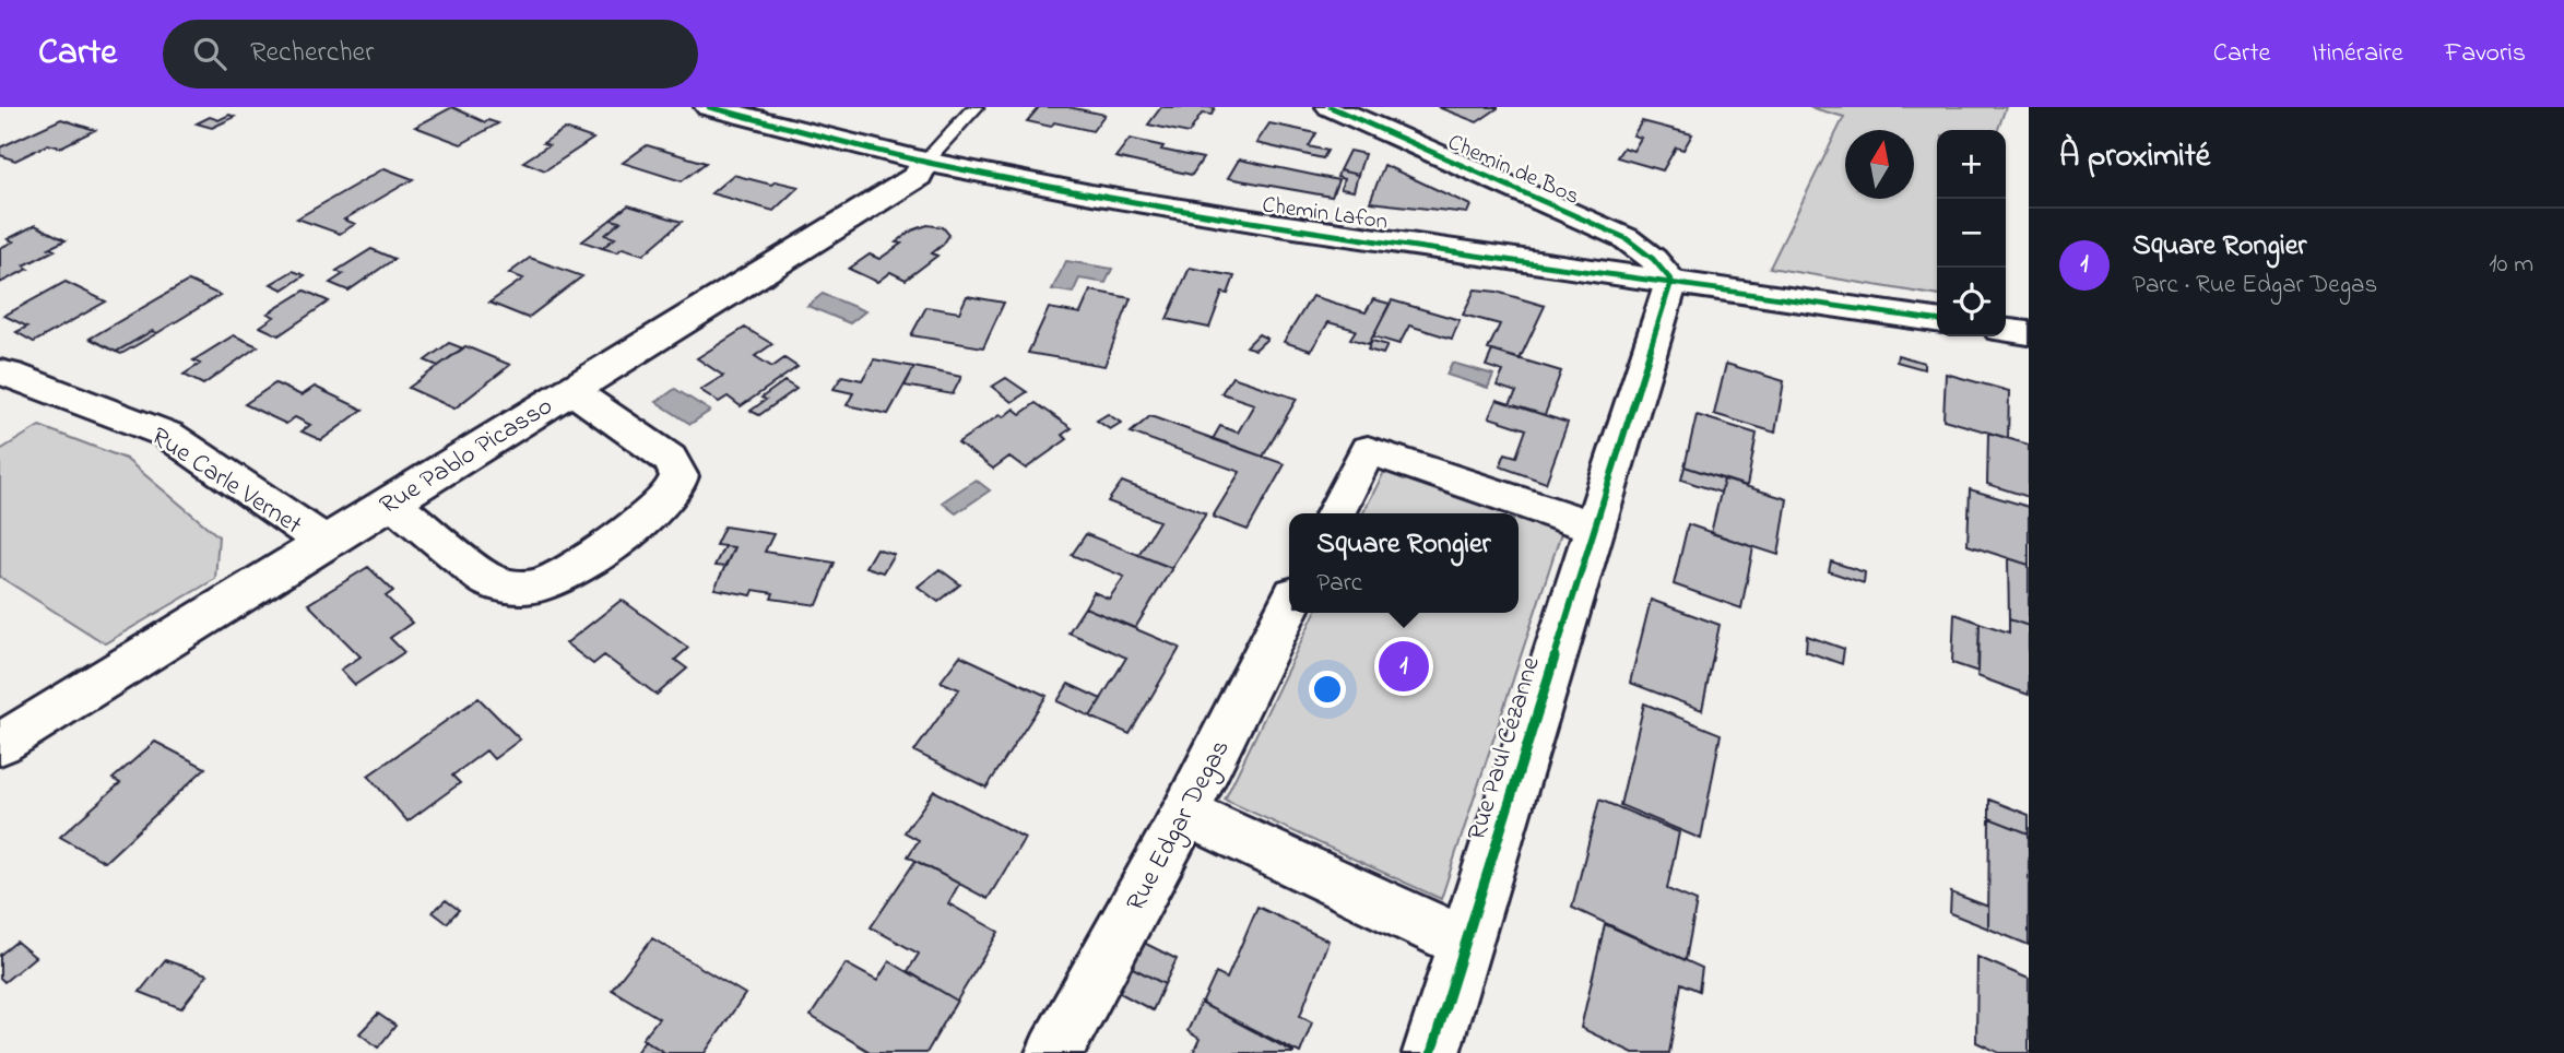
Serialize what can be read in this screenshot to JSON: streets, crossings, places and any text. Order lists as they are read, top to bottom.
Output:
{
  "streets": {
    "street": [
      "Chemin de Bos",
      "Chemin Lafon",
      "Rue Pablo Picasso",
      "Rue Carle Vernet",
      "Rue Paul Cézanne",
      "Rue Edgar Degas"
    ]
  },
  "crossings": [
    ["Chemin de Bos", "Chemin Lafon"],
    ["Chemin de Bos", "Rue Paul Cézanne"],
    ["Chemin Lafon", "Rue Pablo Picasso"],
    ["Chemin Lafon", "Rue Paul Cézanne"],
    ["Rue Pablo Picasso", "Rue Carle Vernet"]
  ],
  "north": "top",
  "page": {
    "header": "Carte",
    "search": "Rechercher",
    "nav": ["Carte", "Itinéraire", "Favoris"],
    "heading": "À proximité",
    "map_buttons": ["+", "−"],
    "list": [
      {
        "mark": "1",
        "name": "Square Rongier",
        "note": "Parc · Rue Edgar Degas",
        "value": "10 m"
      }
    ],
    "popup": ["Square Rongier", "Parc"],
    "pins": "1"
  }
}
